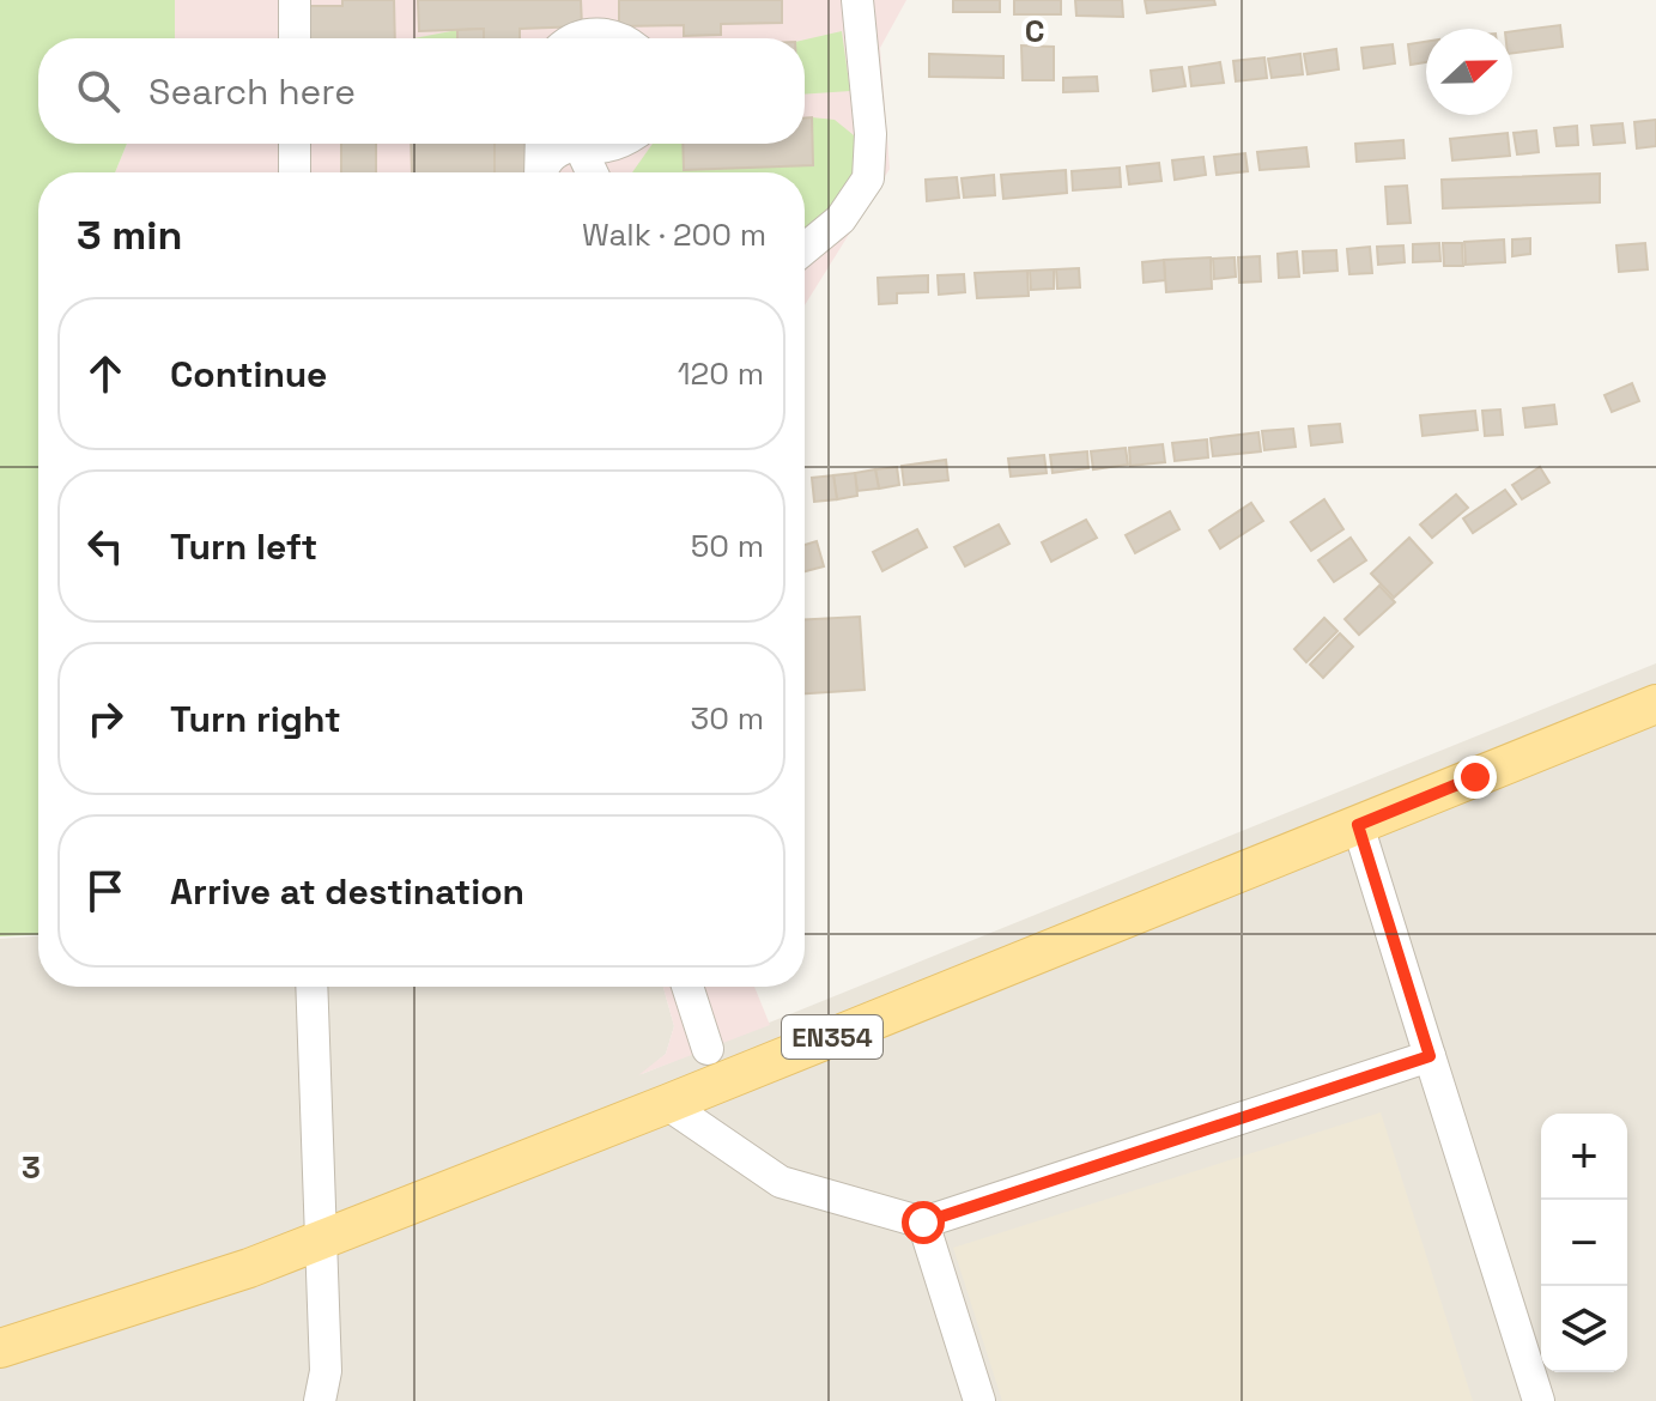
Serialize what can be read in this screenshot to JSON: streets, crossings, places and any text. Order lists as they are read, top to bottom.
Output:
{
  "streets": {
    "main road": ["EN354"]
  },
  "north": "right",
  "page": {
    "search": "Search here",
    "heading": ["3 min", "Walk · 200 m"],
    "list": [
      ["Continue", "120 m"],
      ["Turn left", "50 m"],
      ["Turn right", "30 m"],
      "Arrive at destination"
    ],
    "map_buttons": ["+", "−"]
  },
  "grid": {
    "columns": ["C"],
    "rows": ["3"]
  }
}
